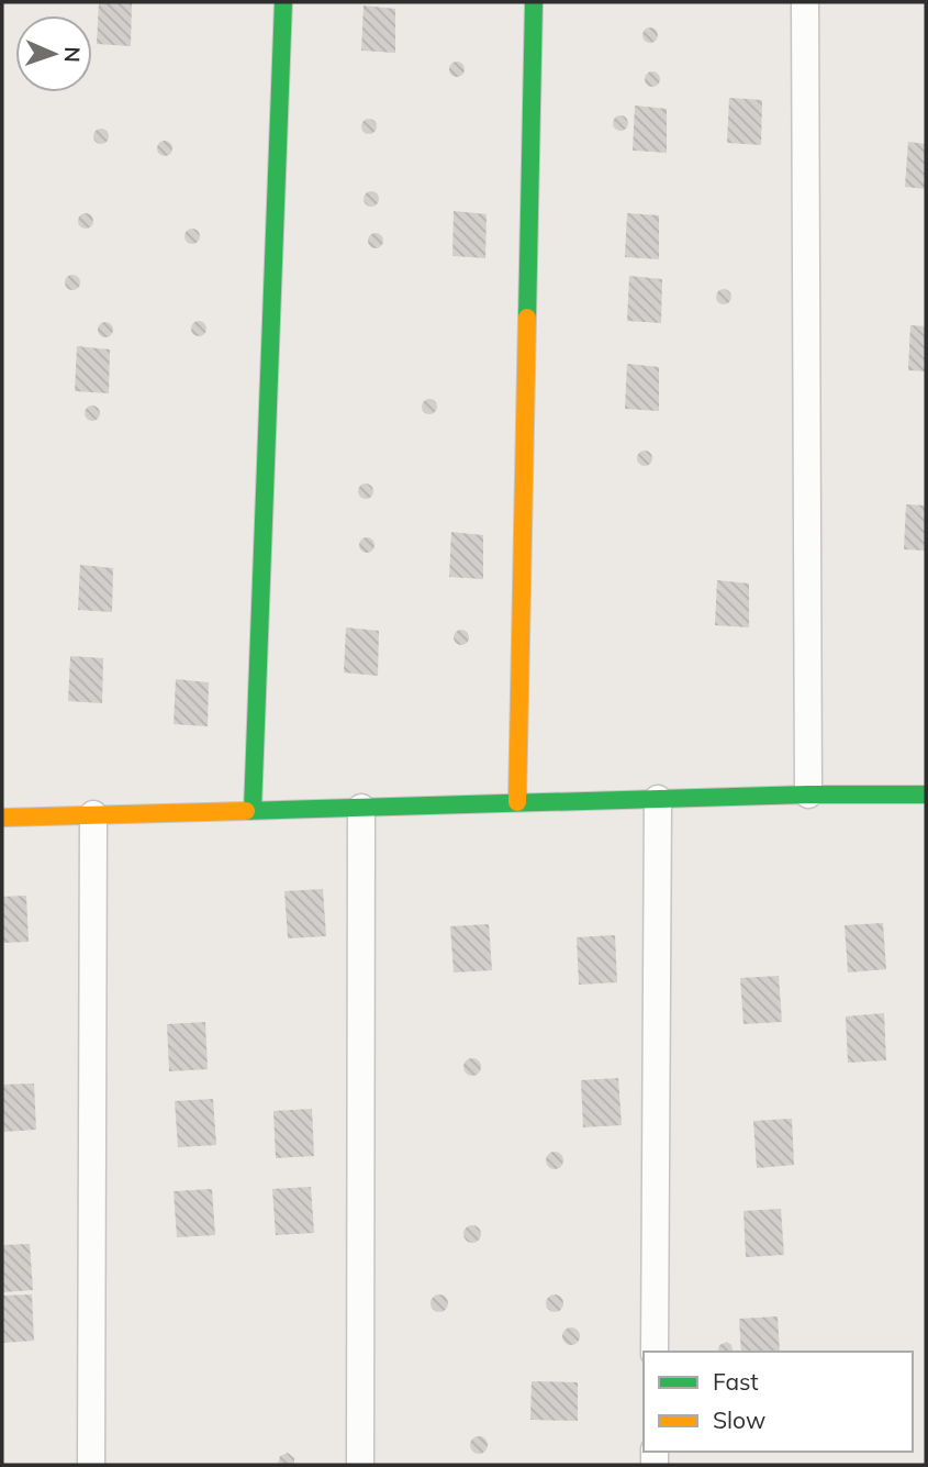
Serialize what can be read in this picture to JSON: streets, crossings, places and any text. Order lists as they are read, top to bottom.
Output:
{
  "legend": ["Fast", "Slow"],
  "north": "right"
}
